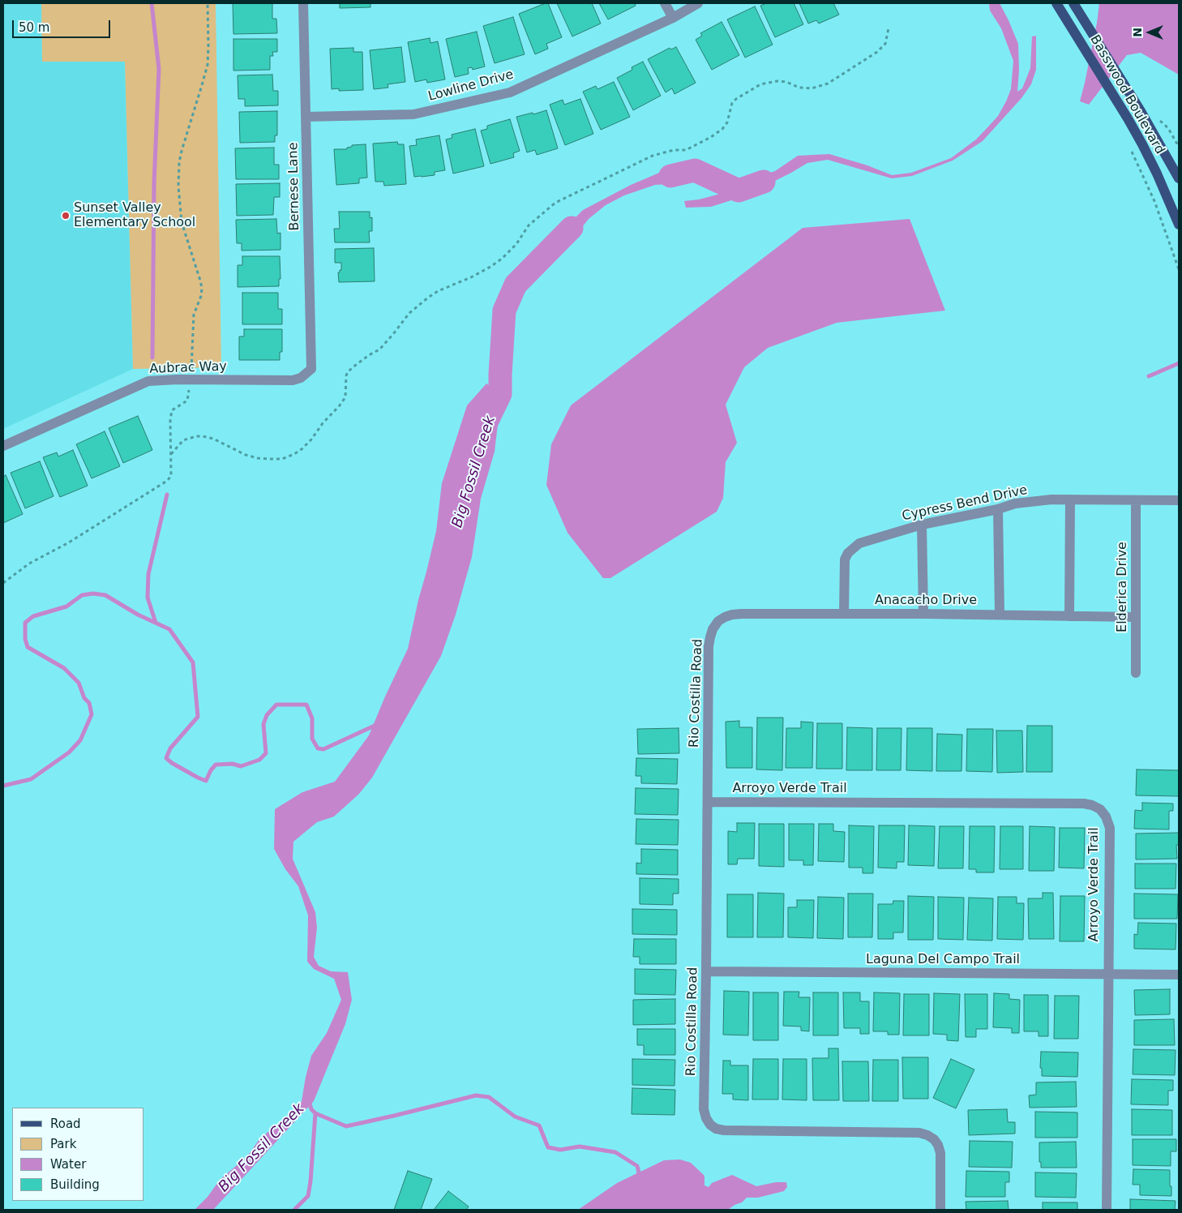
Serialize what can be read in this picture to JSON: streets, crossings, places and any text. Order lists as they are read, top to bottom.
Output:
{
  "streets": {
    "main road": ["Basswood Boulevard"],
    "street": [
      "Lowline Drive",
      "Bernese Lane",
      "Aubrac Way",
      "Cypress Bend Drive",
      "Elderica Drive",
      "Anacacho Drive",
      "Rio Costilla Road",
      "Arroyo Verde Trail",
      "Laguna Del Campo Trail"
    ]
  },
  "crossings": [
    ["Lowline Drive", "Bernese Lane"],
    ["Bernese Lane", "Aubrac Way"],
    ["Cypress Bend Drive", "Elderica Drive"],
    ["Cypress Bend Drive", "Anacacho Drive"],
    ["Elderica Drive", "Anacacho Drive"],
    ["Anacacho Drive", "Rio Costilla Road"],
    ["Rio Costilla Road", "Arroyo Verde Trail"],
    ["Rio Costilla Road", "Laguna Del Campo Trail"],
    ["Arroyo Verde Trail", "Laguna Del Campo Trail"]
  ],
  "water": ["Big Fossil Creek"],
  "places": ["Sunset Valley Elementary School"],
  "legend": [
    "Road",
    "Park",
    "Water",
    "Building"
  ],
  "scale_bar": "50 m",
  "north": "left"
}
